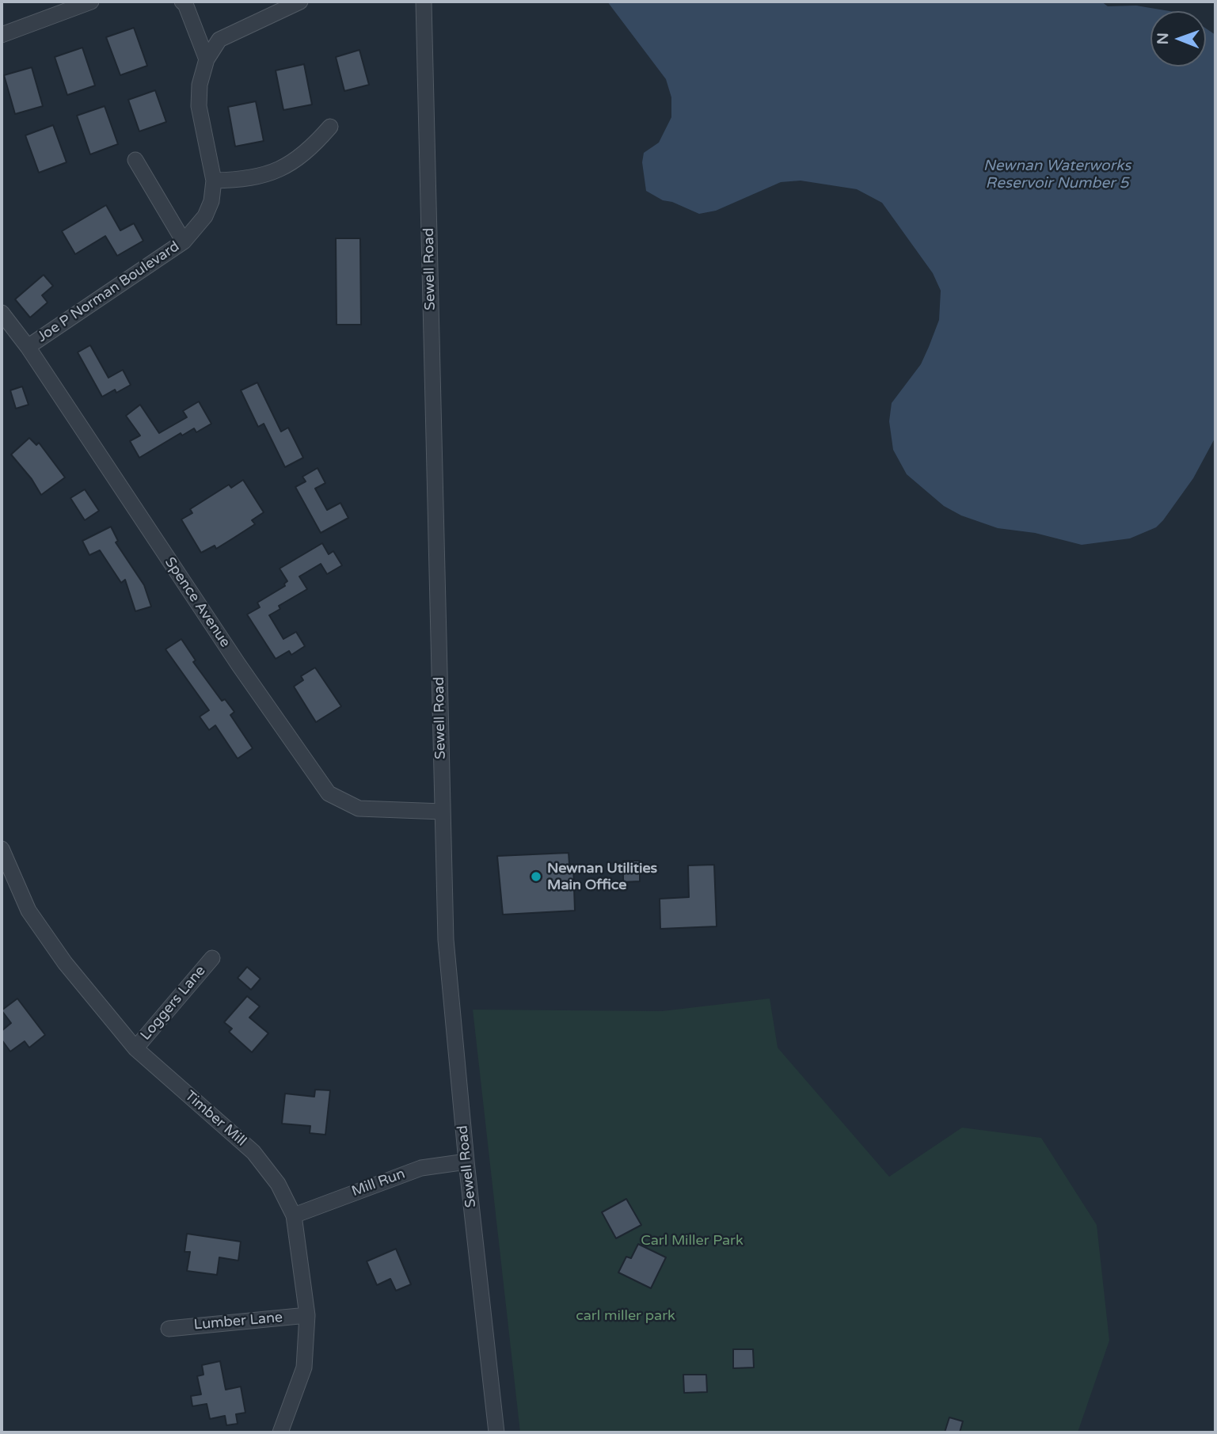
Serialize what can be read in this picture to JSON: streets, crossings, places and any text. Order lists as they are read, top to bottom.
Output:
{
  "streets": {
    "street": [
      "Sewell Road",
      "Joe P Norman Boulevard",
      "Spence Avenue",
      "Loggers Lane",
      "Timber Mill",
      "Mill Run",
      "Lumber Lane"
    ]
  },
  "crossings": [
    ["Sewell Road", "Spence Avenue"],
    ["Sewell Road", "Mill Run"],
    ["Joe P Norman Boulevard", "Spence Avenue"],
    ["Loggers Lane", "Timber Mill"],
    ["Timber Mill", "Mill Run"],
    ["Timber Mill", "Lumber Lane"]
  ],
  "water": ["Newnan Waterworks Reservoir Number 5"],
  "parks": ["Carl Miller Park", "carl miller park"],
  "places": ["Newnan Utilities Main Office"],
  "north": "left"
}
